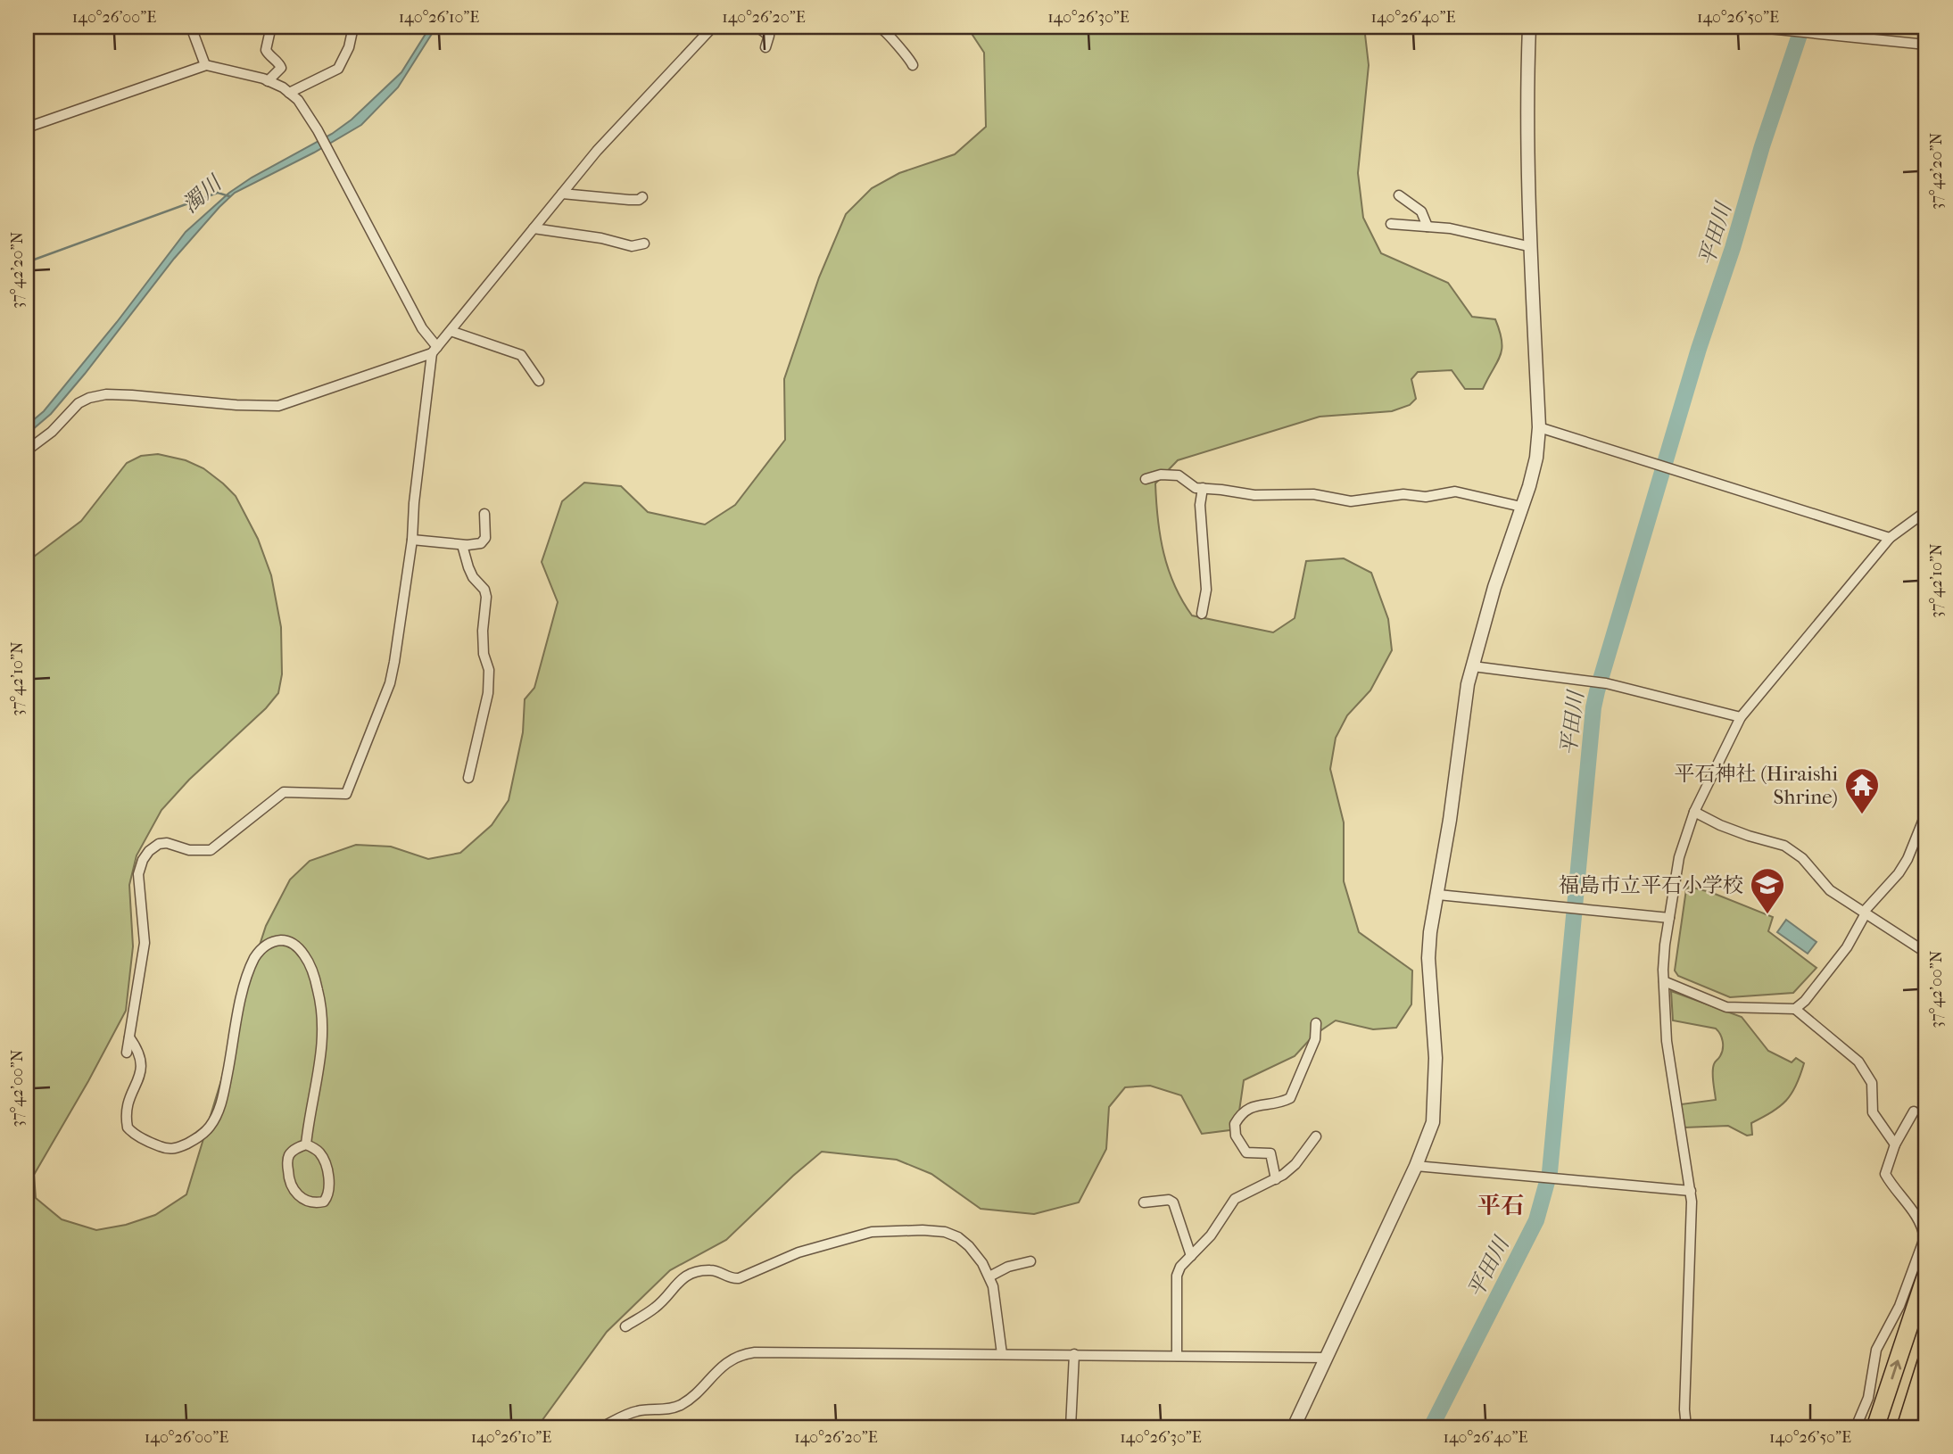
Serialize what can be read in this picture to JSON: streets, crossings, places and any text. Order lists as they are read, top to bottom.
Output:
{
  "districts": ["平石"],
  "water": ["濁川", "平田川"],
  "places": {
    "temple": ["平石神社 (Hiraishi Shrine)"],
    "school or university": ["福島市立平石小学校"]
  },
  "coordinates": [
    "140°26'00\"E",
    "140°26'10\"E",
    "140°26'20\"E",
    "140°26'30\"E",
    "140°26'40\"E",
    "140°26'50\"E",
    "37°42'20\"N",
    "37°42'10\"N",
    "37°42'00\"N"
  ]
}
